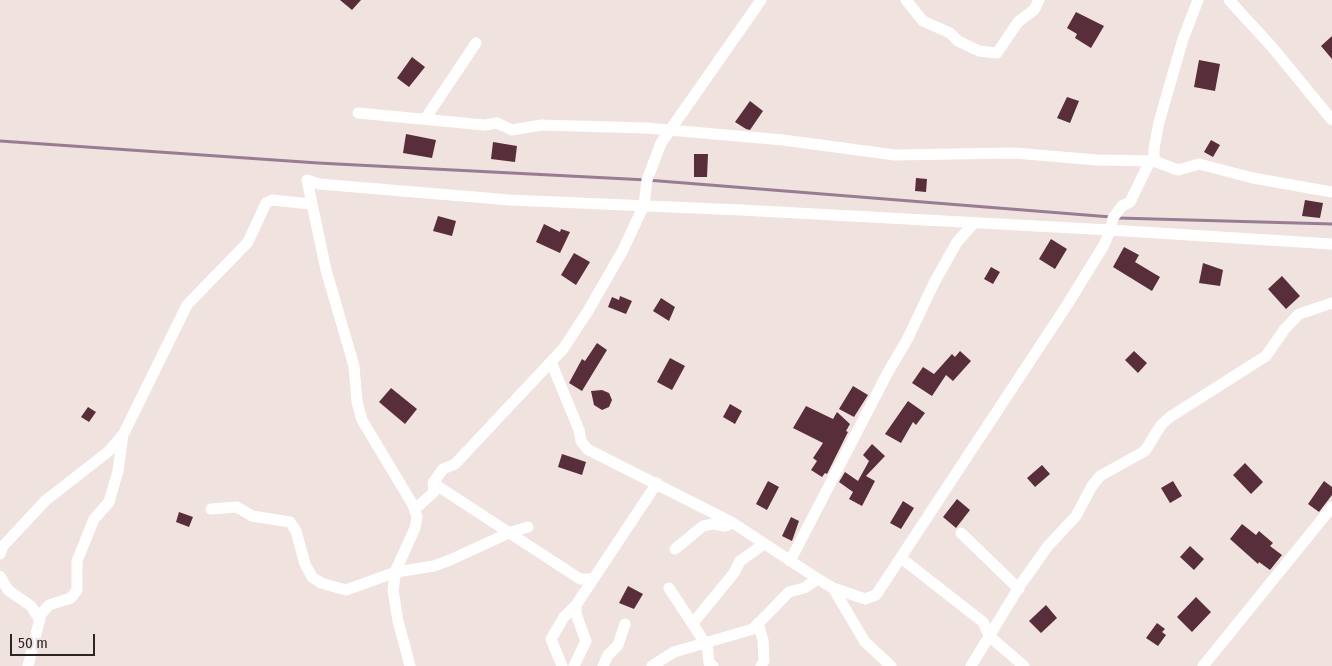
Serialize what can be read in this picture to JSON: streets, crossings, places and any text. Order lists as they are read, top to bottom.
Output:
{
  "scale_bar": "50 m"
}
